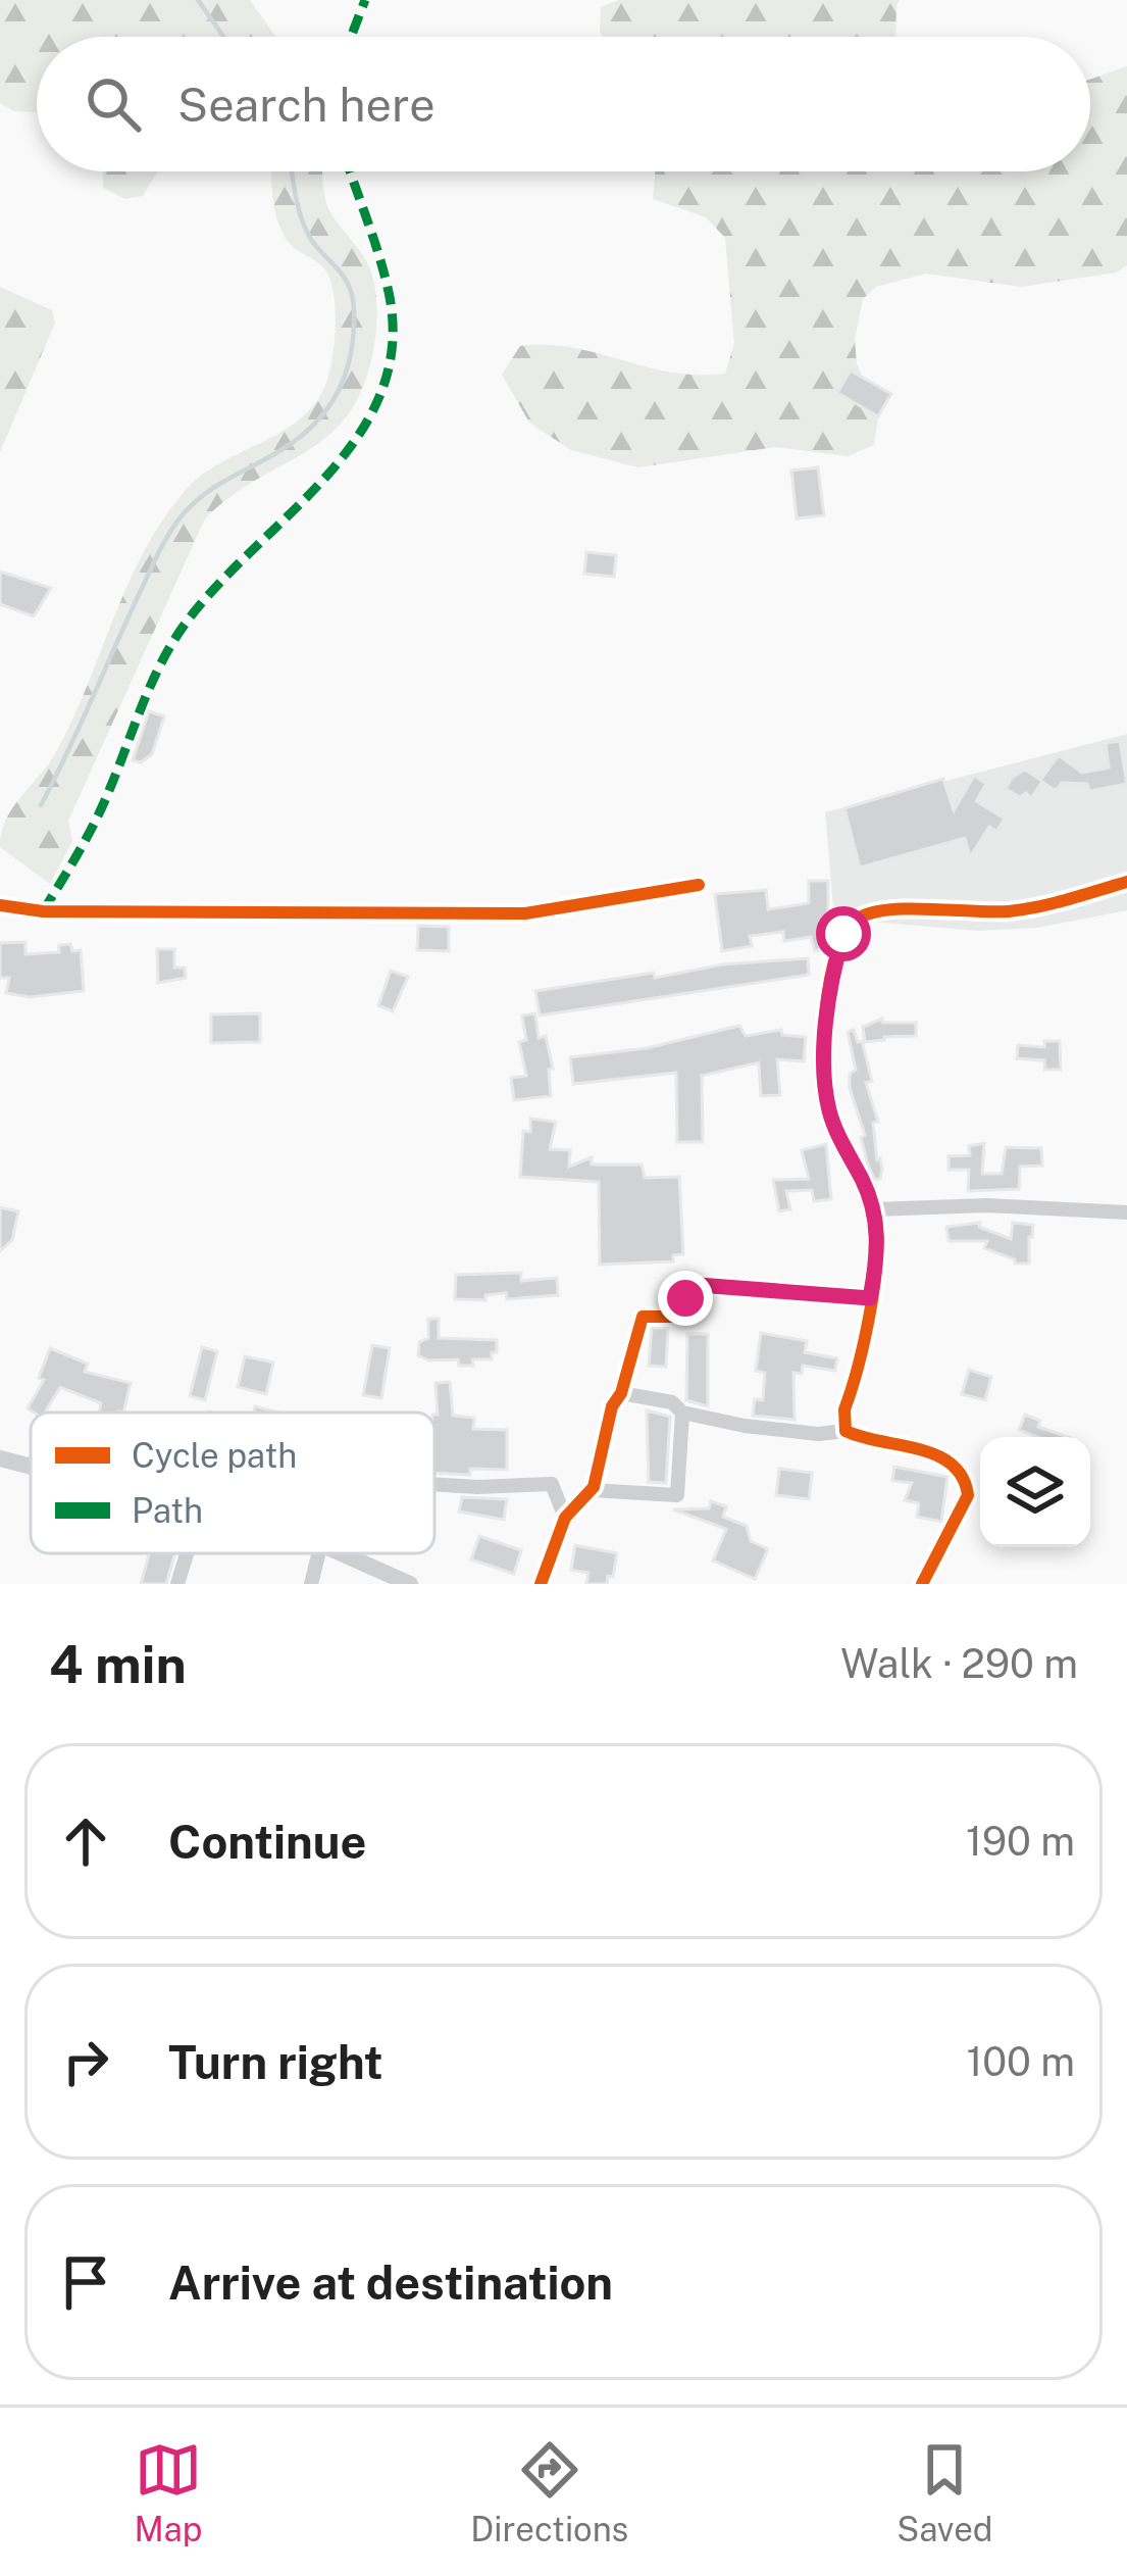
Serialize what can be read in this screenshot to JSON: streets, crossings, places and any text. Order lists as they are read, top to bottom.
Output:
{
  "legend": ["Cycle path", "Path"],
  "page": {
    "search": "Search here",
    "heading": ["4 min", "Walk · 290 m"],
    "list": [
      ["Continue", "190 m"],
      ["Turn right", "100 m"],
      "Arrive at destination"
    ],
    "nav": ["Map", "Directions", "Saved"]
  }
}
